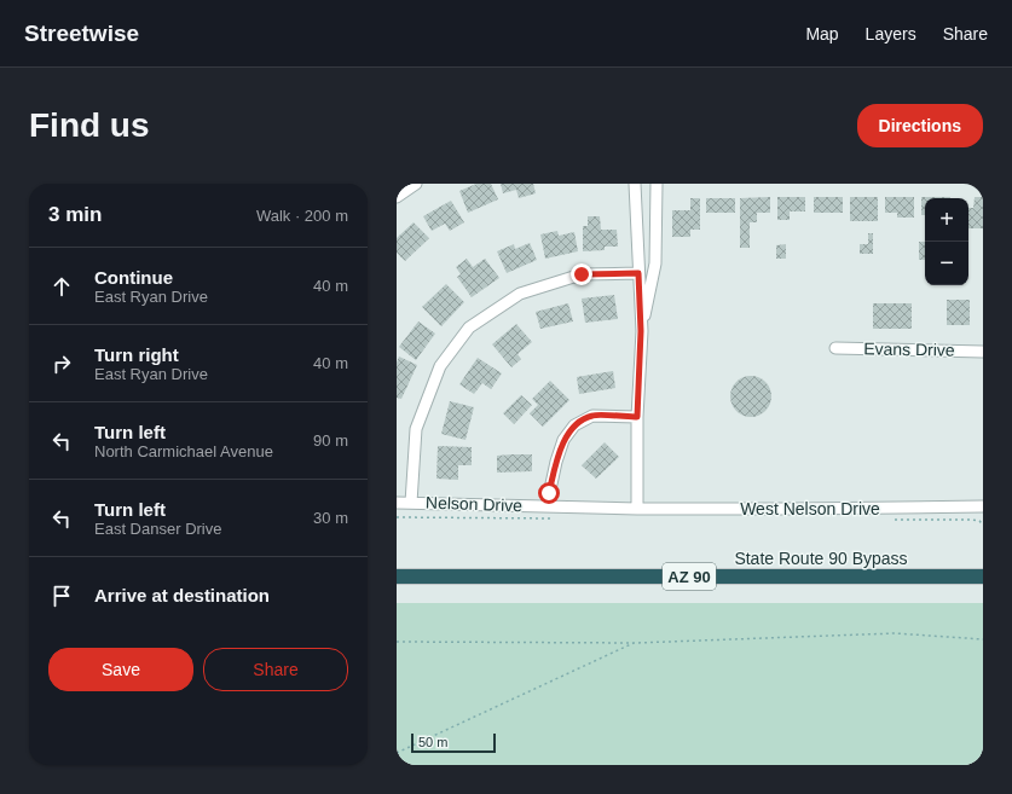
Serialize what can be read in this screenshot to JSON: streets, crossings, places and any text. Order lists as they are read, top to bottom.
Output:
{
  "streets": {
    "highway": ["State Route 90 Bypass", "AZ 90"],
    "street": ["Evans Drive", "Nelson Drive", "West Nelson Drive"]
  },
  "crossings": [
    ["Nelson Drive", "West Nelson Drive"]
  ],
  "scale_bar": "50 m",
  "page": {
    "header": "Streetwise",
    "nav": ["Map", "Layers", "Share"],
    "buttons": [
      "Directions",
      ["Save", "Share"]
    ],
    "title": "Find us",
    "heading": ["3 min", "Walk · 200 m"],
    "map_buttons": ["+", "−"],
    "list": [
      ["Continue", "East Ryan Drive", "40 m"],
      ["Turn right", "East Ryan Drive", "40 m"],
      ["Turn left", "North Carmichael Avenue", "90 m"],
      ["Turn left", "East Danser Drive", "30 m"],
      "Arrive at destination"
    ],
    "scale": "50 m"
  }
}
